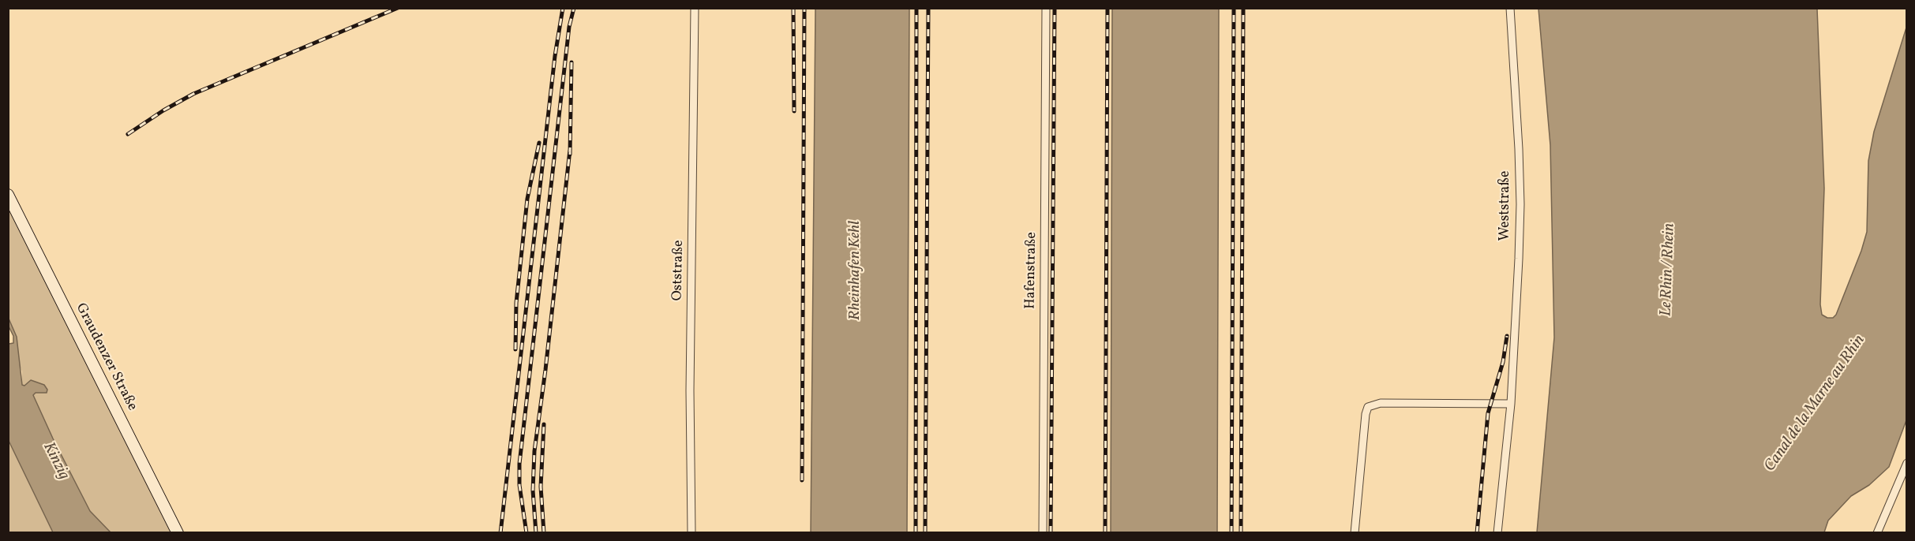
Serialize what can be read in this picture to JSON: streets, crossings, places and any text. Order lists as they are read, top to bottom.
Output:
{
  "streets": {
    "street": [
      "Weststraße",
      "Oststraße",
      "Hafenstraße",
      "Graudenzer Straße"
    ]
  },
  "water": [
    "Le Rhin / Rhein",
    "Rheinhafen Kehl",
    "Canal de la Marne au Rhin",
    "Kinzig"
  ]
}
